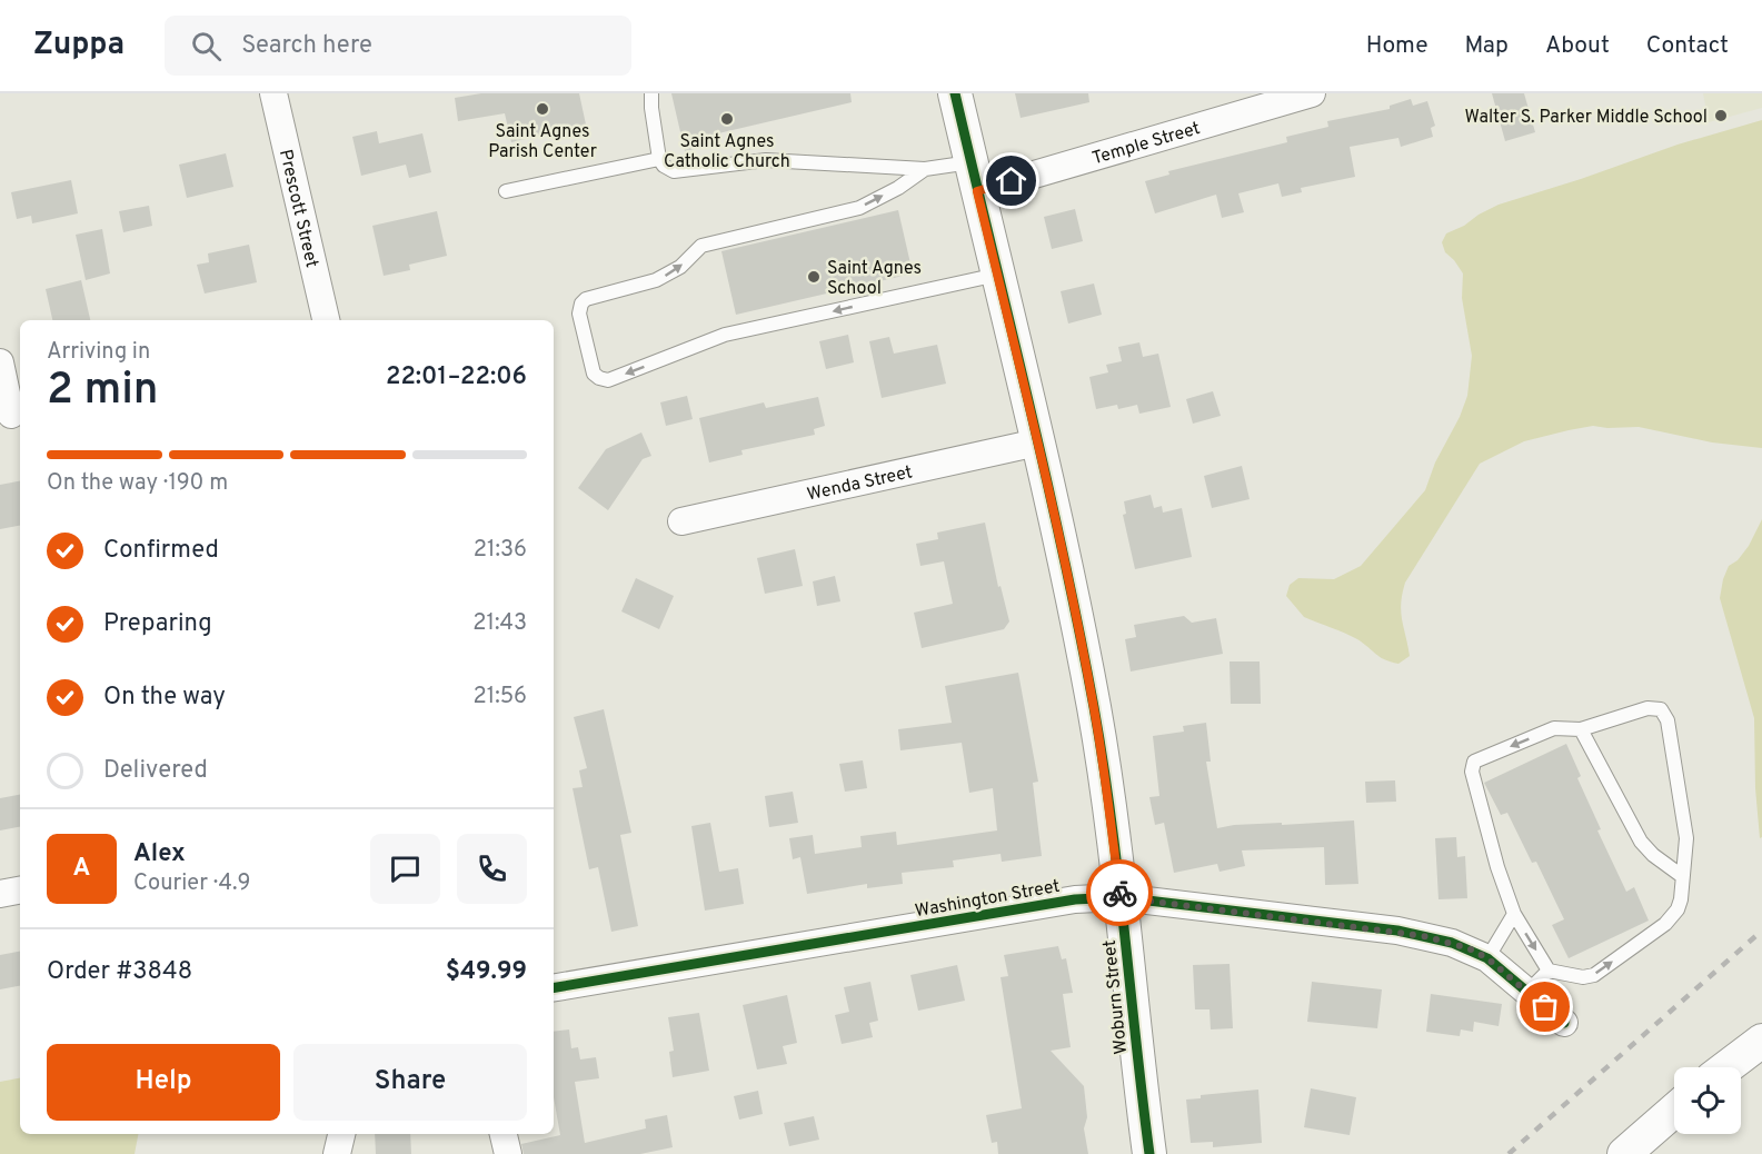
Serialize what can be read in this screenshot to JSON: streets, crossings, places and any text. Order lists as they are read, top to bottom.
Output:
{
  "streets": {
    "street": [
      "Temple Street",
      "Prescott Street",
      "Wenda Street",
      "Washington Street",
      "Woburn Street"
    ]
  },
  "crossings": [
    ["Temple Street", "Woburn Street"],
    ["Wenda Street", "Woburn Street"],
    ["Washington Street", "Woburn Street"]
  ],
  "places": [
    "Saint Agnes Parish Center",
    "Walter S. Parker Middle School",
    "Saint Agnes Catholic Church",
    "Saint Agnes School"
  ],
  "page": {
    "header": "Zuppa",
    "search": "Search here",
    "nav": [
      "Home",
      "Map",
      "About",
      "Contact"
    ],
    "heading": ["2 min", "Arriving in", "22:01–22:06"],
    "panel": [
      "Alex",
      "Courier · 4.9",
      "Order #3848",
      "$49.99"
    ],
    "bar": "On the way · 190 m",
    "list": [
      ["Confirmed", "21:36"],
      ["Preparing", "21:43"],
      ["On the way", "21:56"],
      "Delivered"
    ],
    "round": "A",
    "buttons": ["Help", "Share"]
  }
}
